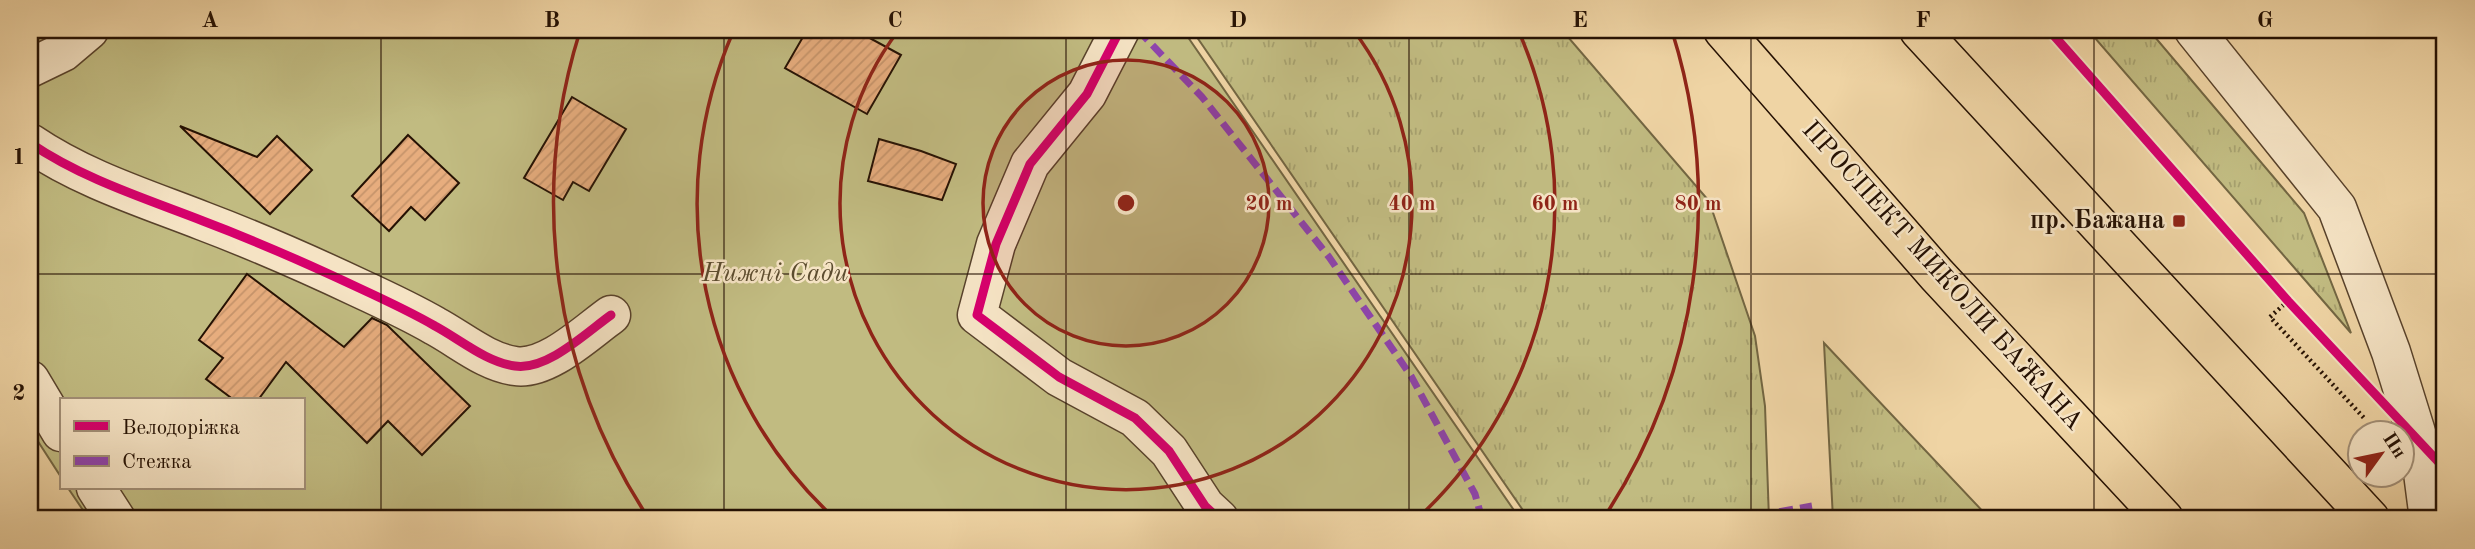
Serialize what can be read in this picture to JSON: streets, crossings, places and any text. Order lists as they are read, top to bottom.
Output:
{
  "streets": {
    "highway": ["ПРОСПЕКТ МИКОЛИ БАЖАНА"]
  },
  "parks": ["Нижні Сади"],
  "places": {
    "transit": ["пр. Бажана"]
  },
  "legend": ["Велодоріжка", "Стежка"],
  "north": "top right",
  "grid": {
    "columns": [
      "A",
      "B",
      "C",
      "D",
      "E",
      "F",
      "G"
    ],
    "rows": ["1", "2"]
  },
  "rings": [
    "20 m",
    "40 m",
    "60 m",
    "80 m"
  ]
}
